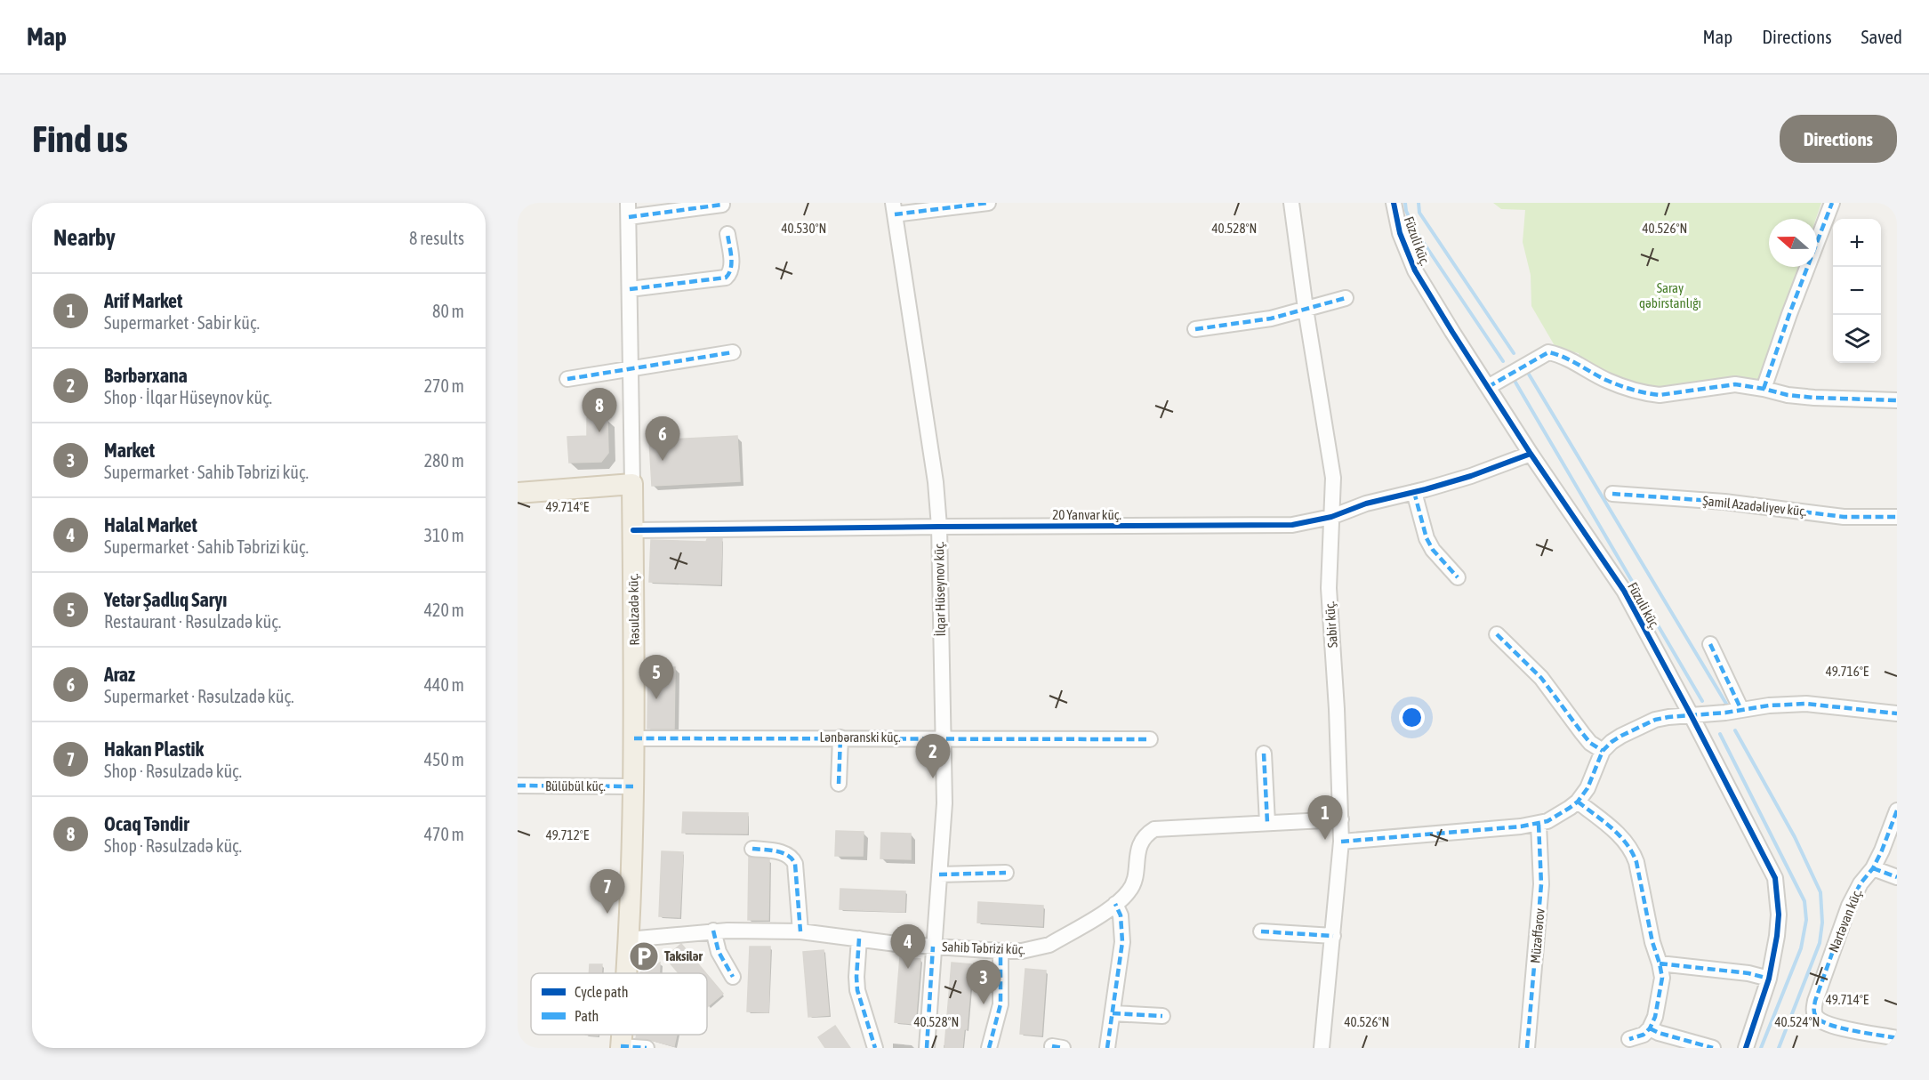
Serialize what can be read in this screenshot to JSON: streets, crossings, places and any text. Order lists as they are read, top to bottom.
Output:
{
  "streets": {
    "main road": ["Rəsulzadə küç."],
    "street": [
      "Füzuli küç.",
      "Şamil Azadəliyev küç.",
      "20 Yanvar küç.",
      "İlqar Hüseynov küç.",
      "Sabir küç.",
      "Lənbəranski küç.",
      "Bülübül küç.",
      "Nartəvan küç.",
      "Müzəffərov",
      "Sahib Təbrizi küç."
    ]
  },
  "crossings": [
    ["Füzuli küç.", "20 Yanvar küç."],
    ["20 Yanvar küç.", "İlqar Hüseynov küç."],
    ["20 Yanvar küç.", "Rəsulzadə küç."],
    ["20 Yanvar küç.", "Sabir küç."],
    ["İlqar Hüseynov küç.", "Lənbəranski küç."],
    ["İlqar Hüseynov küç.", "Sahib Təbrizi küç."],
    ["Rəsulzadə küç.", "Lənbəranski küç."],
    ["Rəsulzadə küç.", "Bülübül küç."],
    ["Rəsulzadə küç.", "Sahib Təbrizi küç."],
    ["Sabir küç.", "Sahib Təbrizi küç."]
  ],
  "parks": ["Saray qəbirstanlığı"],
  "places": {
    "parking": ["Taksilər"]
  },
  "legend": ["Cycle path", "Path"],
  "north": "left",
  "page": {
    "header": "Map",
    "nav": ["Map", "Directions", "Saved"],
    "buttons": "Directions",
    "title": "Find us",
    "heading": ["Nearby", "8 results"],
    "map_buttons": ["+", "−"],
    "list": [
      {
        "mark": "1",
        "name": "Arif Market",
        "note": "Supermarket · Sabir küç.",
        "value": "80 m"
      },
      {
        "mark": "2",
        "name": "Bərbərxana",
        "note": "Shop · İlqar Hüseynov küç.",
        "value": "270 m"
      },
      {
        "mark": "3",
        "name": "Market",
        "note": "Supermarket · Sahib Təbrizi küç.",
        "value": "280 m"
      },
      {
        "mark": "4",
        "name": "Halal Market",
        "note": "Supermarket · Sahib Təbrizi küç.",
        "value": "310 m"
      },
      {
        "mark": "5",
        "name": "Yetər Şadlıq Saryı",
        "note": "Restaurant · Rəsulzadə küç.",
        "value": "420 m"
      },
      {
        "mark": "6",
        "name": "Araz",
        "note": "Supermarket · Rəsulzadə küç.",
        "value": "440 m"
      },
      {
        "mark": "7",
        "name": "Hakan Plastik",
        "note": "Shop · Rəsulzadə küç.",
        "value": "450 m"
      },
      {
        "mark": "8",
        "name": "Ocaq Təndir",
        "note": "Shop · Rəsulzadə küç.",
        "value": "470 m"
      }
    ],
    "pins": [
      "8",
      "6",
      "5",
      "2",
      "1",
      "7",
      "4",
      "3"
    ]
  },
  "coordinates": [
    "40.530°N",
    "40.528°N",
    "40.526°N",
    "49.714°E",
    "49.716°E",
    "49.712°E",
    "40.524°N"
  ]
}
